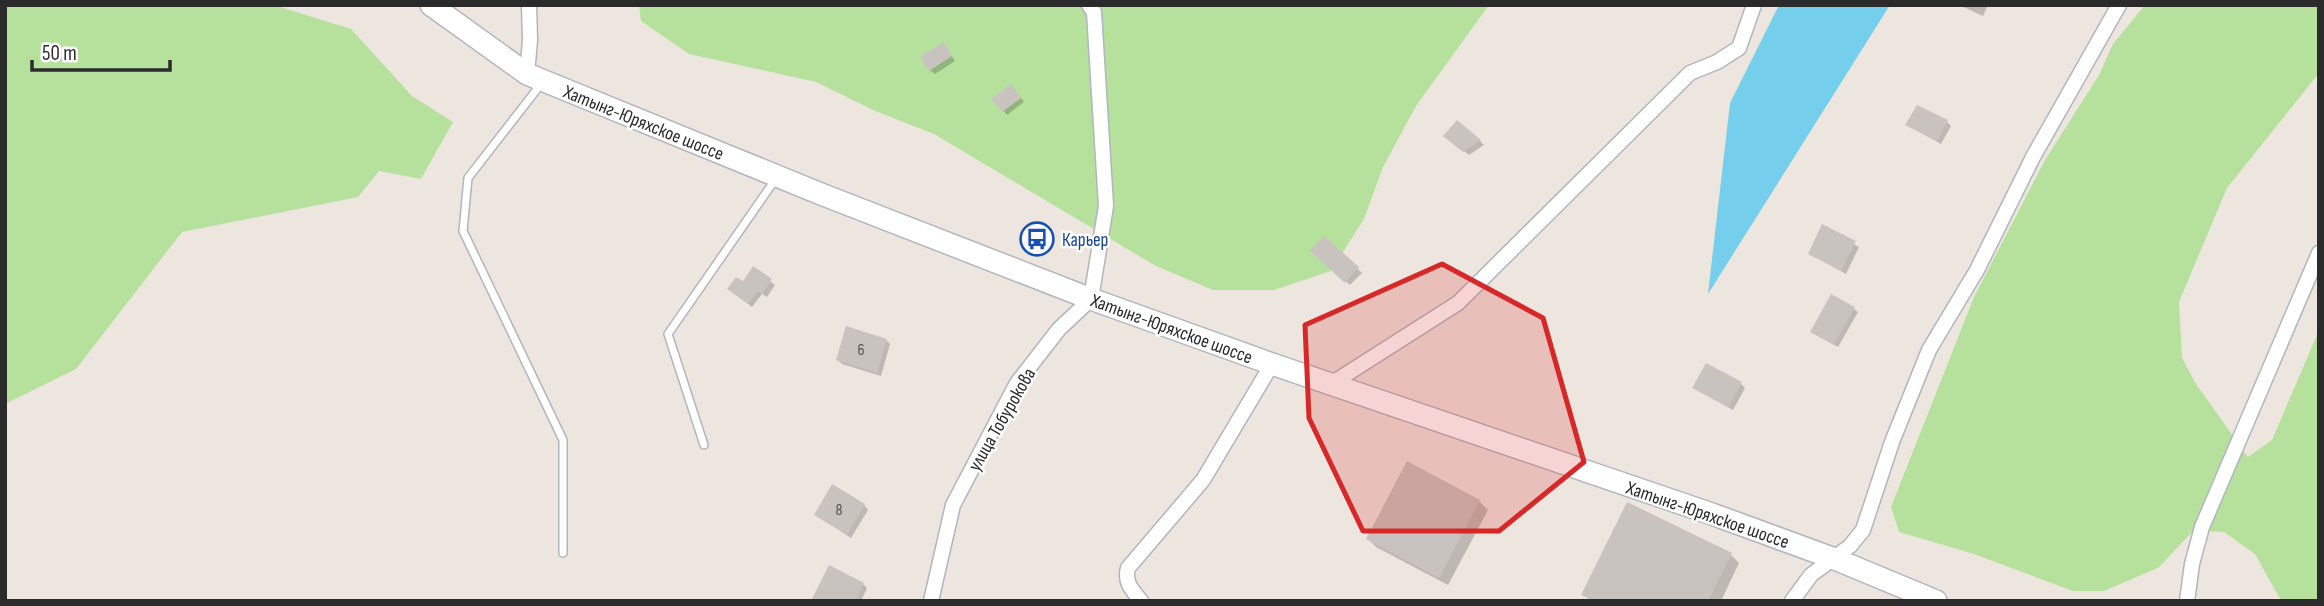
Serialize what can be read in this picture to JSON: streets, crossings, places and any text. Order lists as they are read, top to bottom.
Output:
{
  "streets": {
    "street": ["Хатынг-Юряхское шоссе", "улица Тобурокова"]
  },
  "crossings": [
    ["Хатынг-Юряхское шоссе", "улица Тобурокова"]
  ],
  "places": {
    "bus stop": ["Карьер"]
  },
  "house_numbers": ["6", "8"],
  "scale_bar": "50 m"
}
